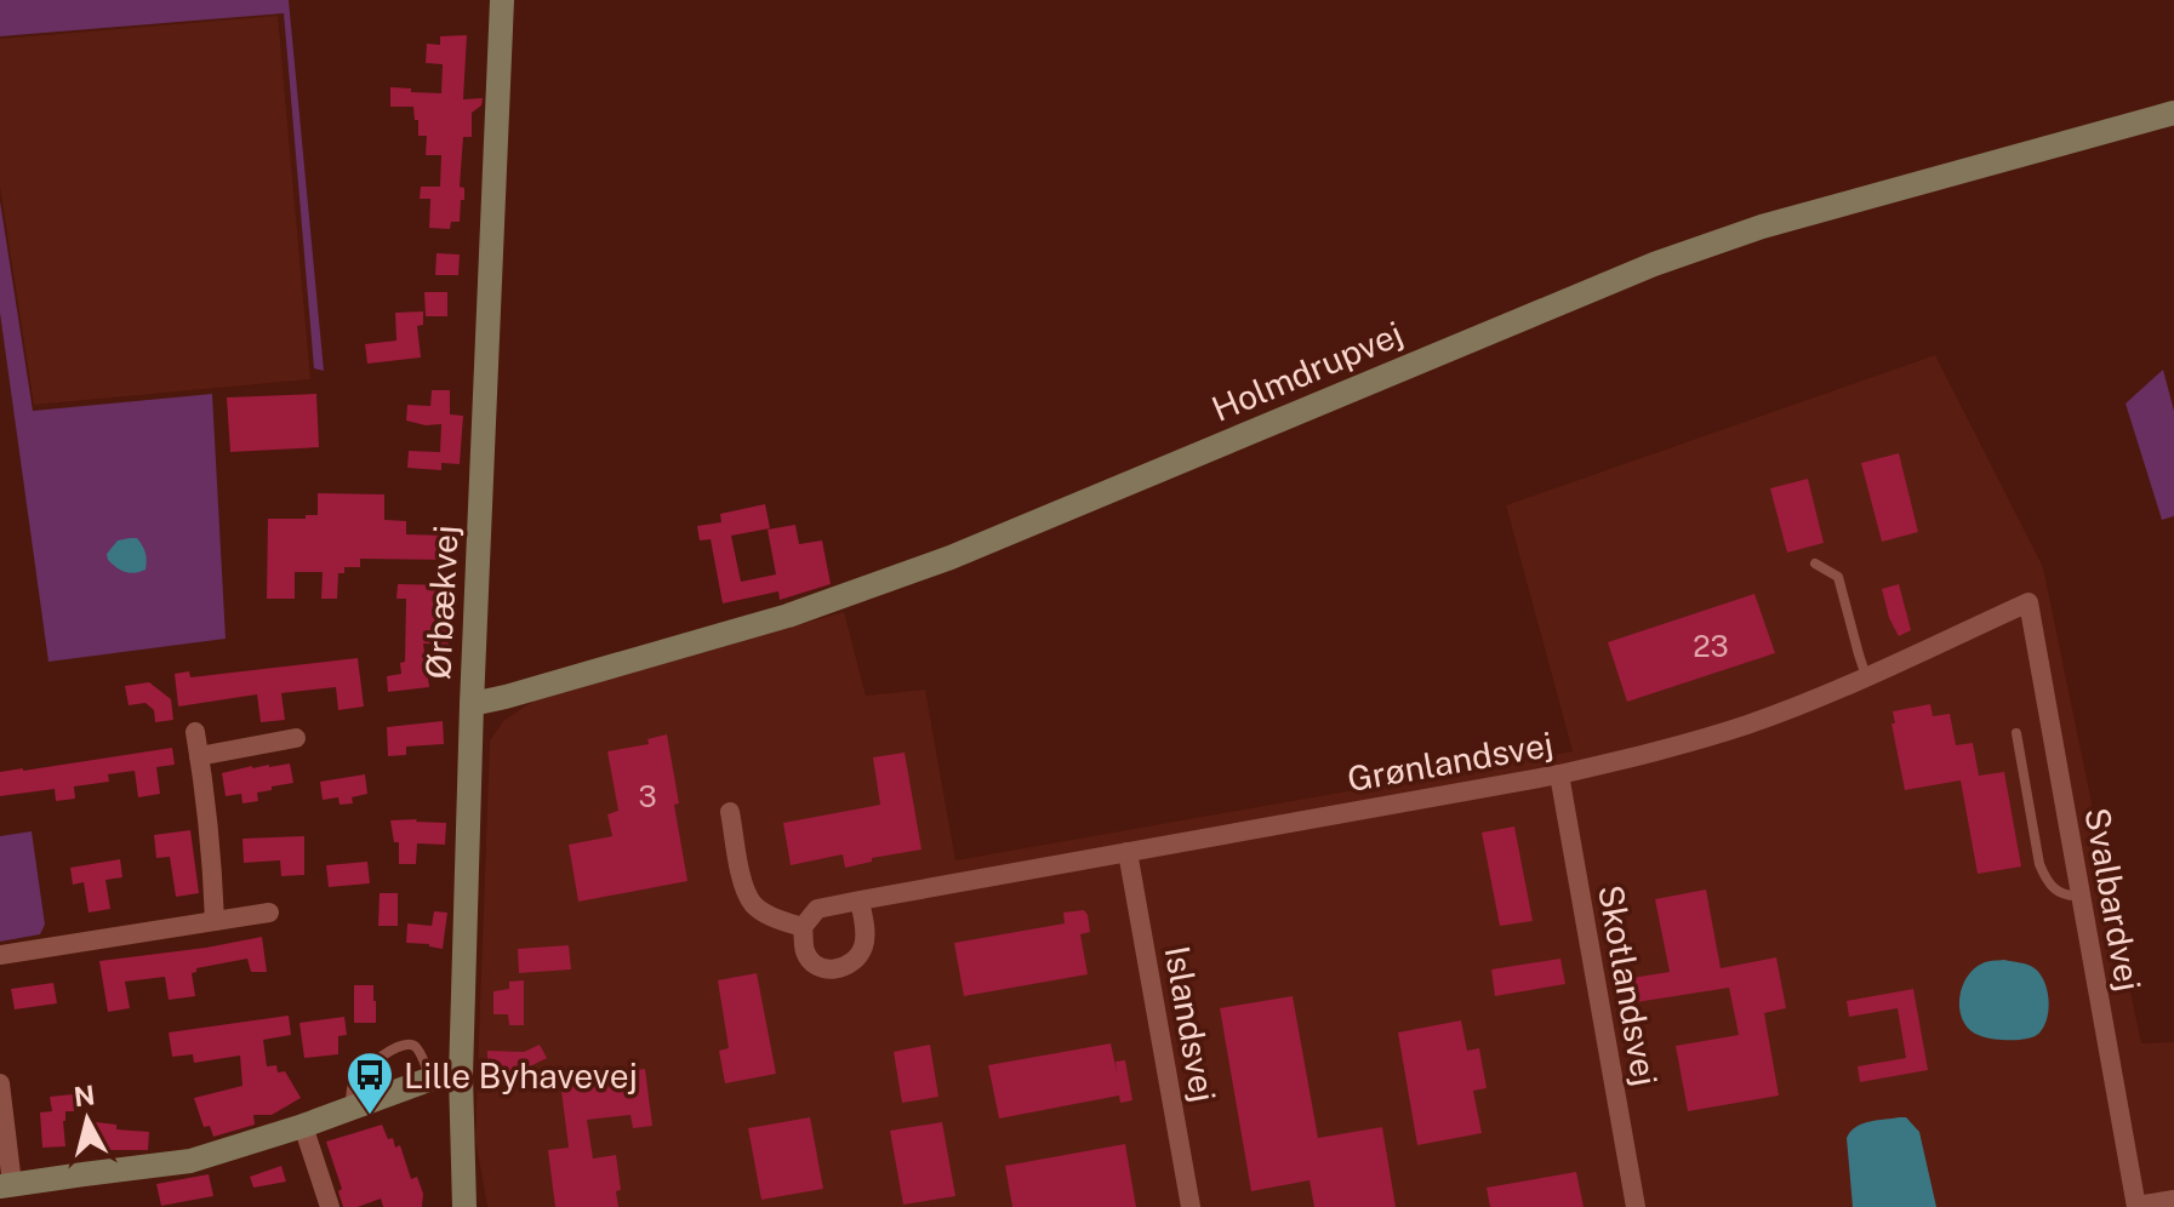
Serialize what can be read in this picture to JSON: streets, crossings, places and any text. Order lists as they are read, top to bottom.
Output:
{
  "streets": {
    "street": [
      "Holmdrupvej",
      "Ørbækvej",
      "Grønlandsvej",
      "Svalbardvej",
      "Skotlandsvej",
      "Islandsvej"
    ]
  },
  "crossings": [
    ["Holmdrupvej", "Ørbækvej"],
    ["Grønlandsvej", "Svalbardvej"],
    ["Grønlandsvej", "Skotlandsvej"],
    ["Grønlandsvej", "Islandsvej"]
  ],
  "places": {
    "bus stop": ["Lille Byhavevej"]
  },
  "house_numbers": ["23", "3"],
  "north": "top"
}
